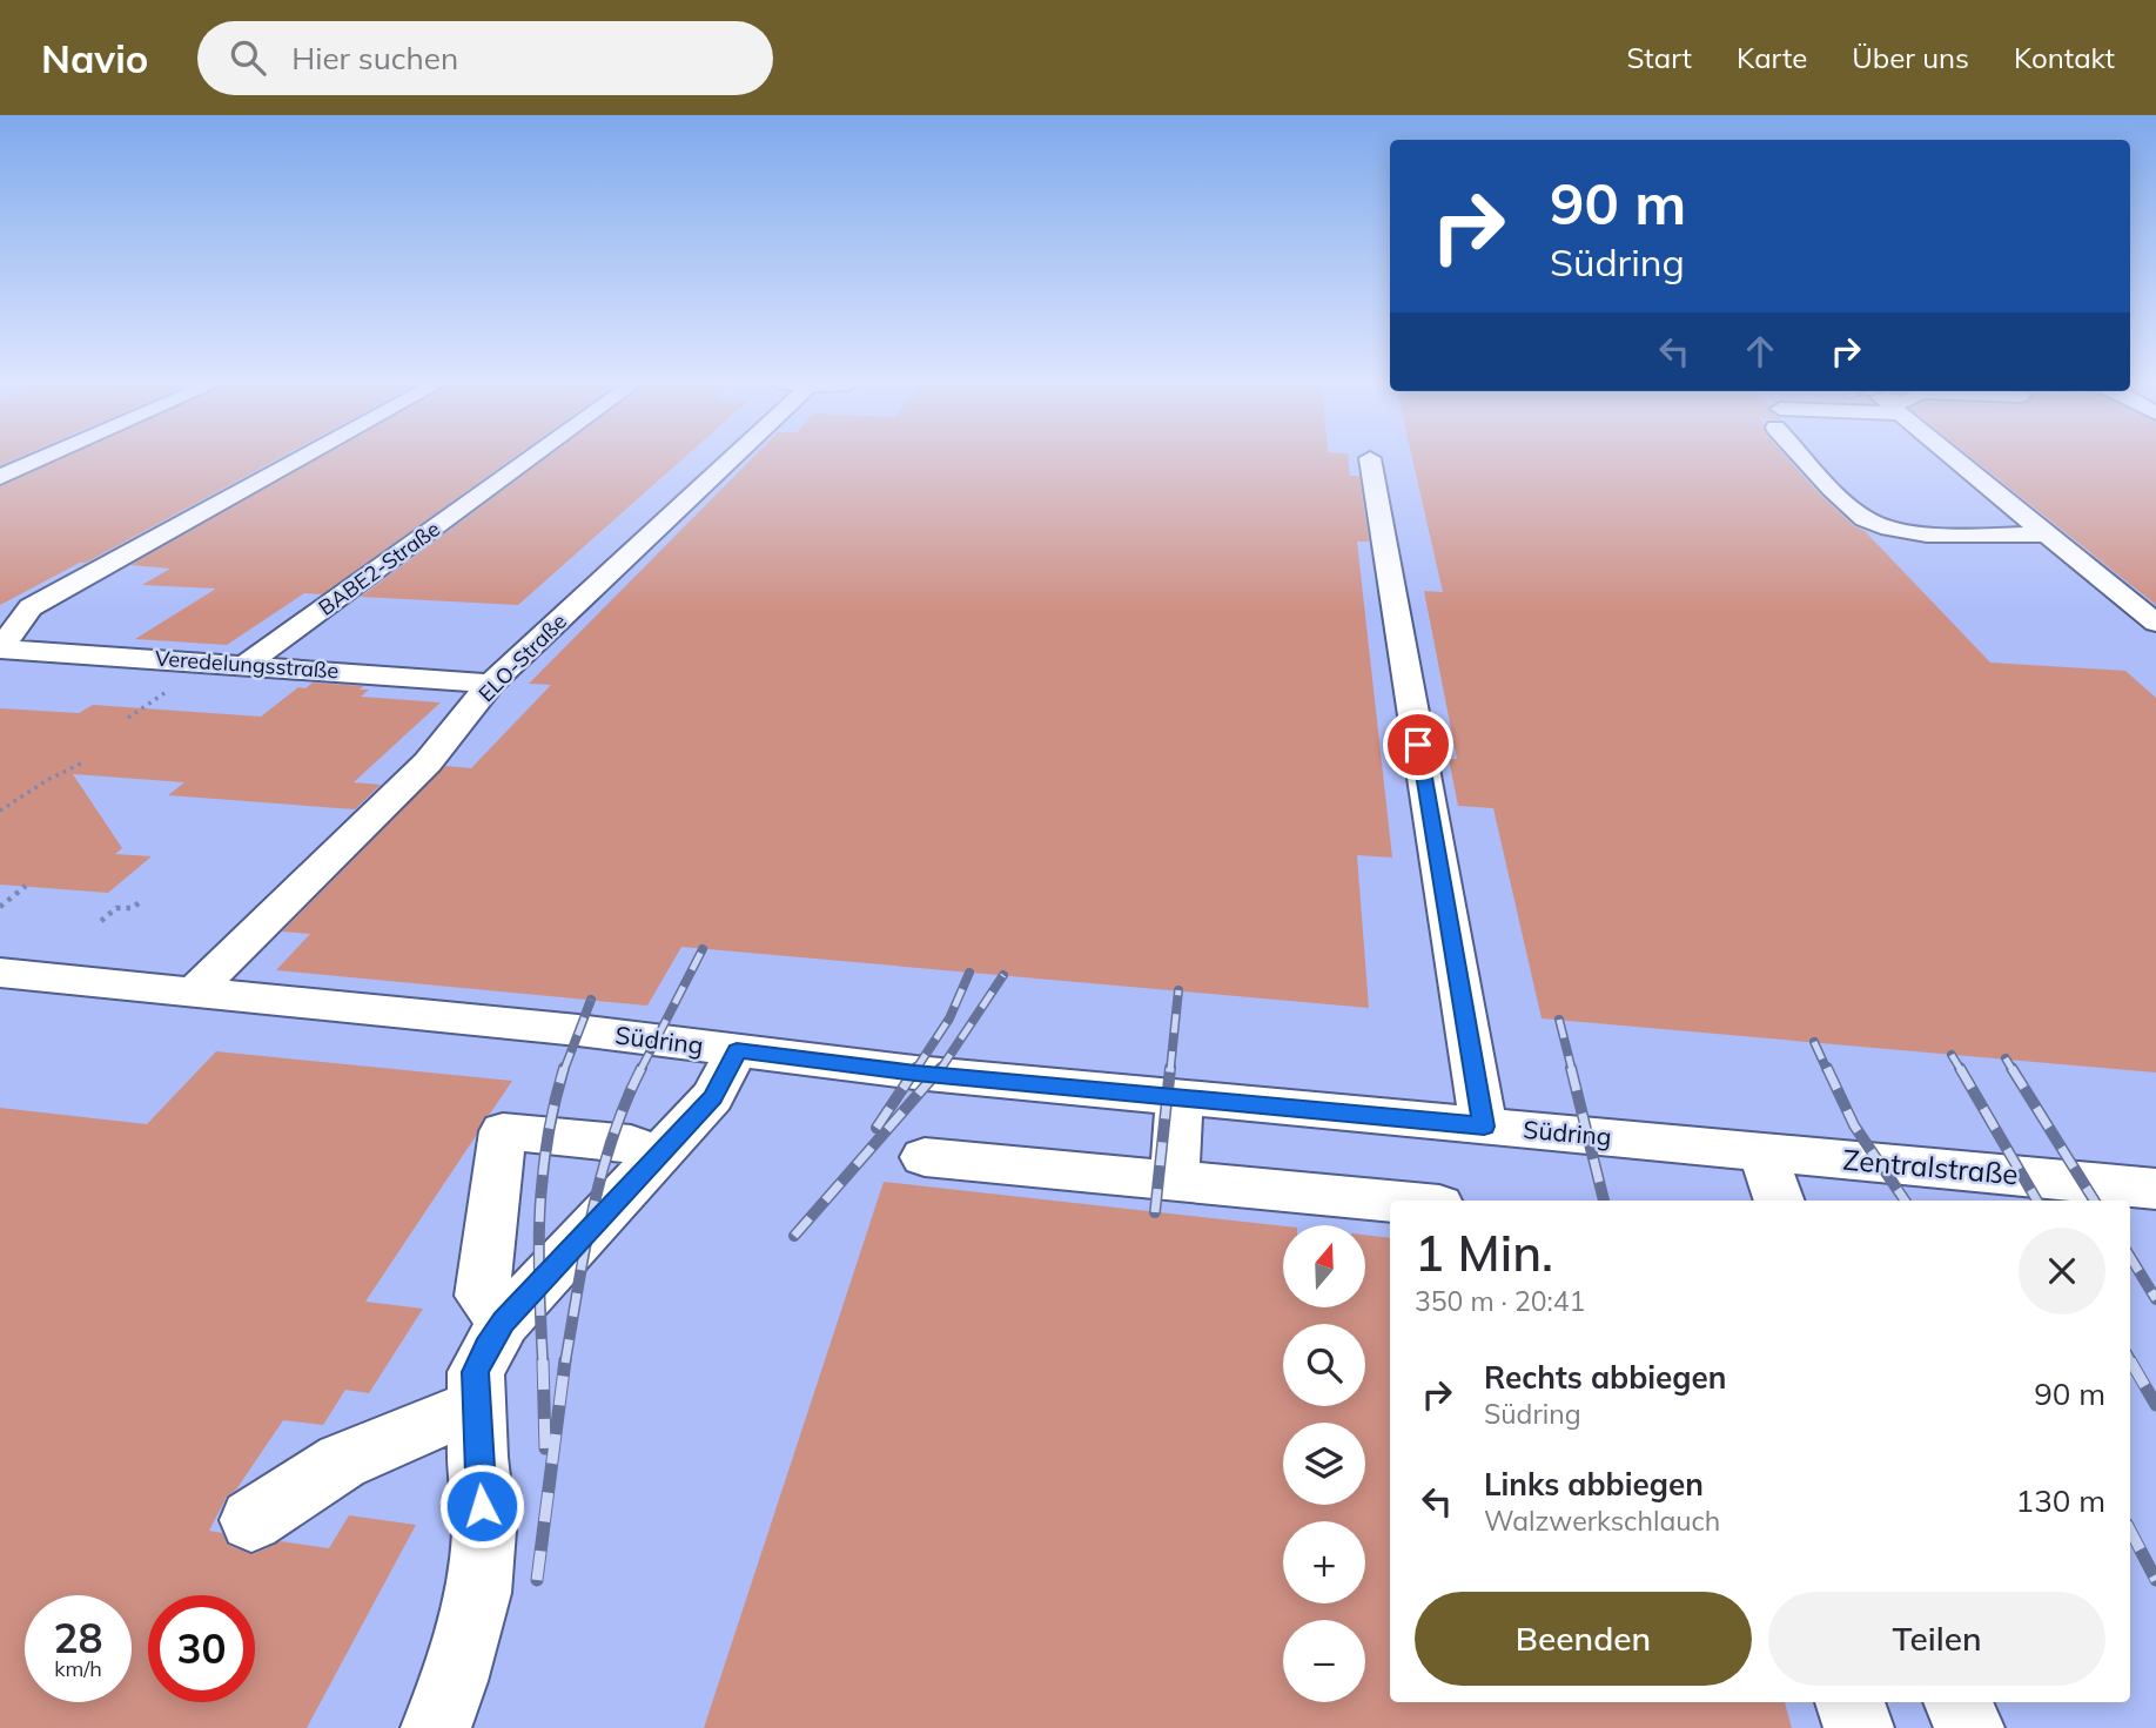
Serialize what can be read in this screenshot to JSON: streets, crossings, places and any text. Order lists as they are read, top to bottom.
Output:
{
  "streets": {
    "street": [
      "BABE2-Straße",
      "ELO-Straße",
      "Veredelungsstraße",
      "Südring",
      "Zentralstraße"
    ]
  },
  "crossings": [
    ["BABE2-Straße", "Veredelungsstraße"],
    ["ELO-Straße", "Veredelungsstraße"],
    ["ELO-Straße", "Südring"],
    ["Südring", "Zentralstraße"]
  ],
  "north": "top",
  "page": {
    "header": "Navio",
    "search": "Hier suchen",
    "nav": [
      "Start",
      "Karte",
      "Über uns",
      "Kontakt"
    ],
    "turn": ["90 m", "Südring"],
    "heading": ["1 Min.", "350 m · 20:41"],
    "map_buttons": ["+", "−"],
    "list": [
      {
        "name": "Rechts abbiegen",
        "note": "Südring",
        "value": "90 m"
      },
      {
        "name": "Links abbiegen",
        "note": "Walzwerkschlauch",
        "value": "130 m"
      }
    ],
    "buttons": ["Beenden", "Teilen"],
    "speed": "28 km/h",
    "limit": "30"
  }
}
